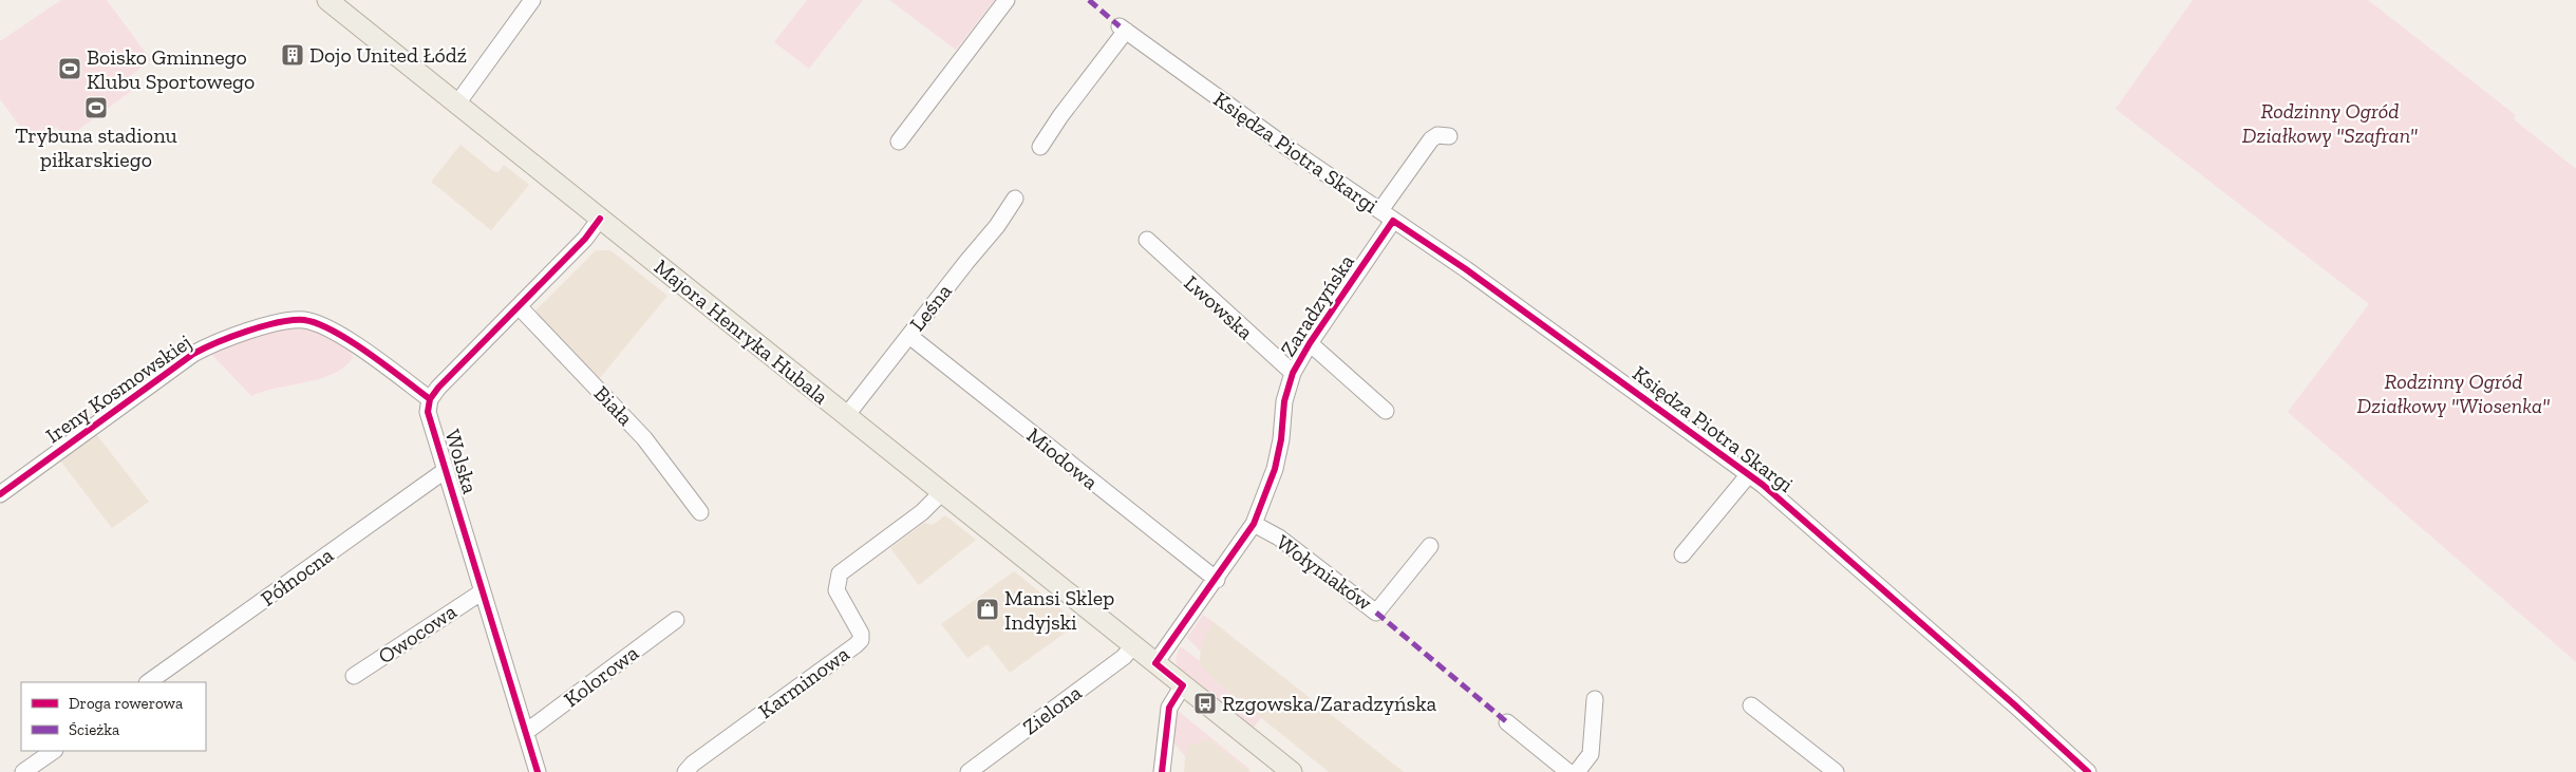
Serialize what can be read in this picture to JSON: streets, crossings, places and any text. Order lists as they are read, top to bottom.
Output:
{
  "streets": {
    "main road": ["Majora Henryka Hubala"],
    "street": [
      "Księdza Piotra Skargi",
      "Zaradzyńska",
      "Leśna",
      "Lwowska",
      "Ireny Kosmowskiej",
      "Biała",
      "Miodowa",
      "Wolska",
      "Wołyniaków",
      "Północna",
      "Owocowa",
      "Kolorowa",
      "Karminowa",
      "Zielona"
    ]
  },
  "crossings": [
    ["Księdza Piotra Skargi", "Zaradzyńska"],
    ["Zaradzyńska", "Lwowska"],
    ["Zaradzyńska", "Majora Henryka Hubala"],
    ["Zaradzyńska", "Miodowa"],
    ["Zaradzyńska", "Wołyniaków"],
    ["Leśna", "Majora Henryka Hubala"],
    ["Leśna", "Miodowa"],
    ["Majora Henryka Hubala", "Karminowa"],
    ["Majora Henryka Hubala", "Zielona"],
    ["Ireny Kosmowskiej", "Wolska"],
    ["Wolska", "Północna"],
    ["Wolska", "Owocowa"],
    ["Wolska", "Kolorowa"]
  ],
  "parks": ["Rodzinny Ogród Działkowy \"Szafran\"", "Rodzinny Ogród Działkowy \"Wiosenka\""],
  "places": {
    "building": ["Dojo United Łódź"],
    "sports": ["Boisko Gminnego Klubu Sportowego", "Trybuna stadionu piłkarskiego"],
    "shop": ["Mansi Sklep Indyjski"],
    "bus stop": ["Rzgowska/Zaradzyńska"]
  },
  "legend": ["Droga rowerowa", "Ścieżka"]
}
